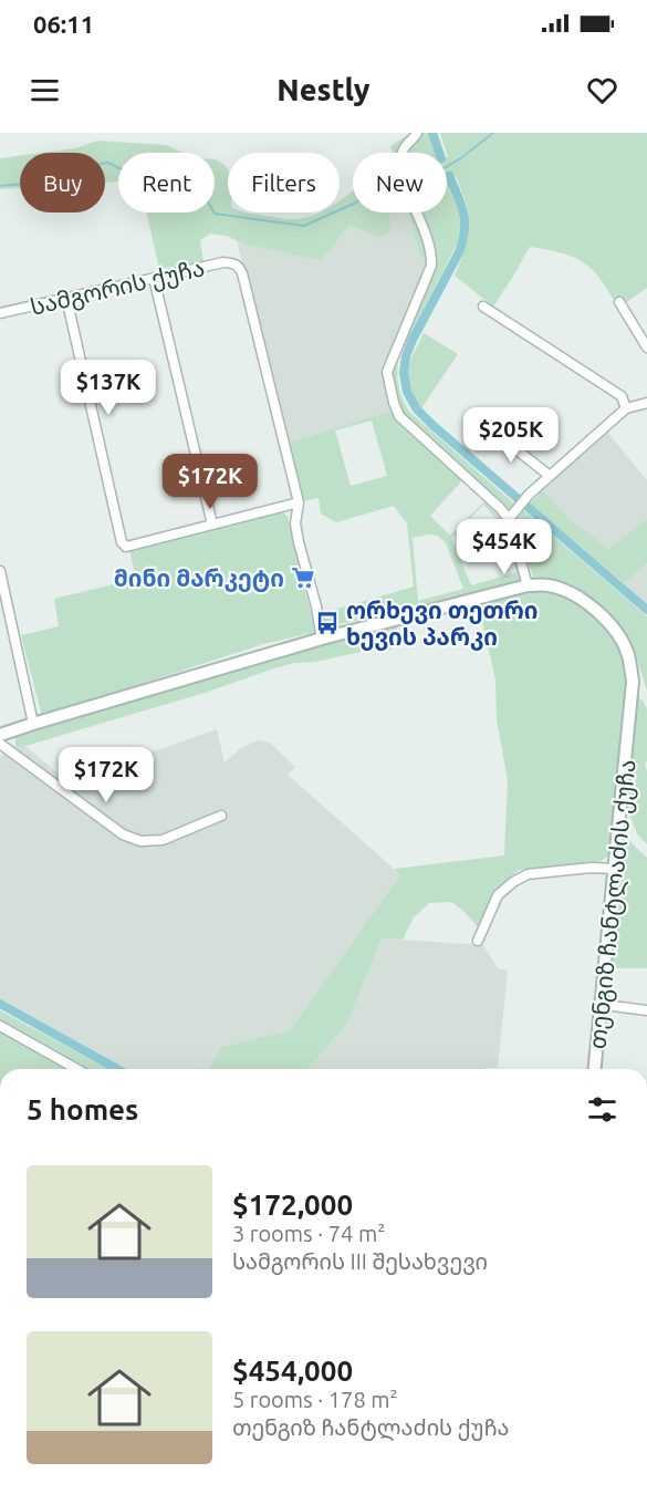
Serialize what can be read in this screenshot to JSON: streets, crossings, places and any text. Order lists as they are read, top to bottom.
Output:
{
  "streets": {
    "street": ["სამგორის ქუჩა", "თენგიზ ჩანტლაძის ქუჩა"]
  },
  "places": {
    "supermarket": ["მინი მარკეტი"],
    "bus stop": ["ორხევი თეთრი ხევის პარკი"]
  },
  "page": {
    "status": "06:11",
    "header": "Nestly",
    "chip": [
      "Buy",
      "Rent",
      "Filters",
      "New"
    ],
    "price": [
      "$137K",
      "$205K",
      "$172K",
      "$454K",
      "$172K"
    ],
    "heading": "5 homes",
    "list": [
      {
        "name": "$172,000",
        "note": "3 rooms · 74 m² · სამგორის III შესახვევი"
      },
      {
        "name": "$454,000",
        "note": "5 rooms · 178 m² · თენგიზ ჩანტლაძის ქუჩა"
      }
    ]
  }
}
